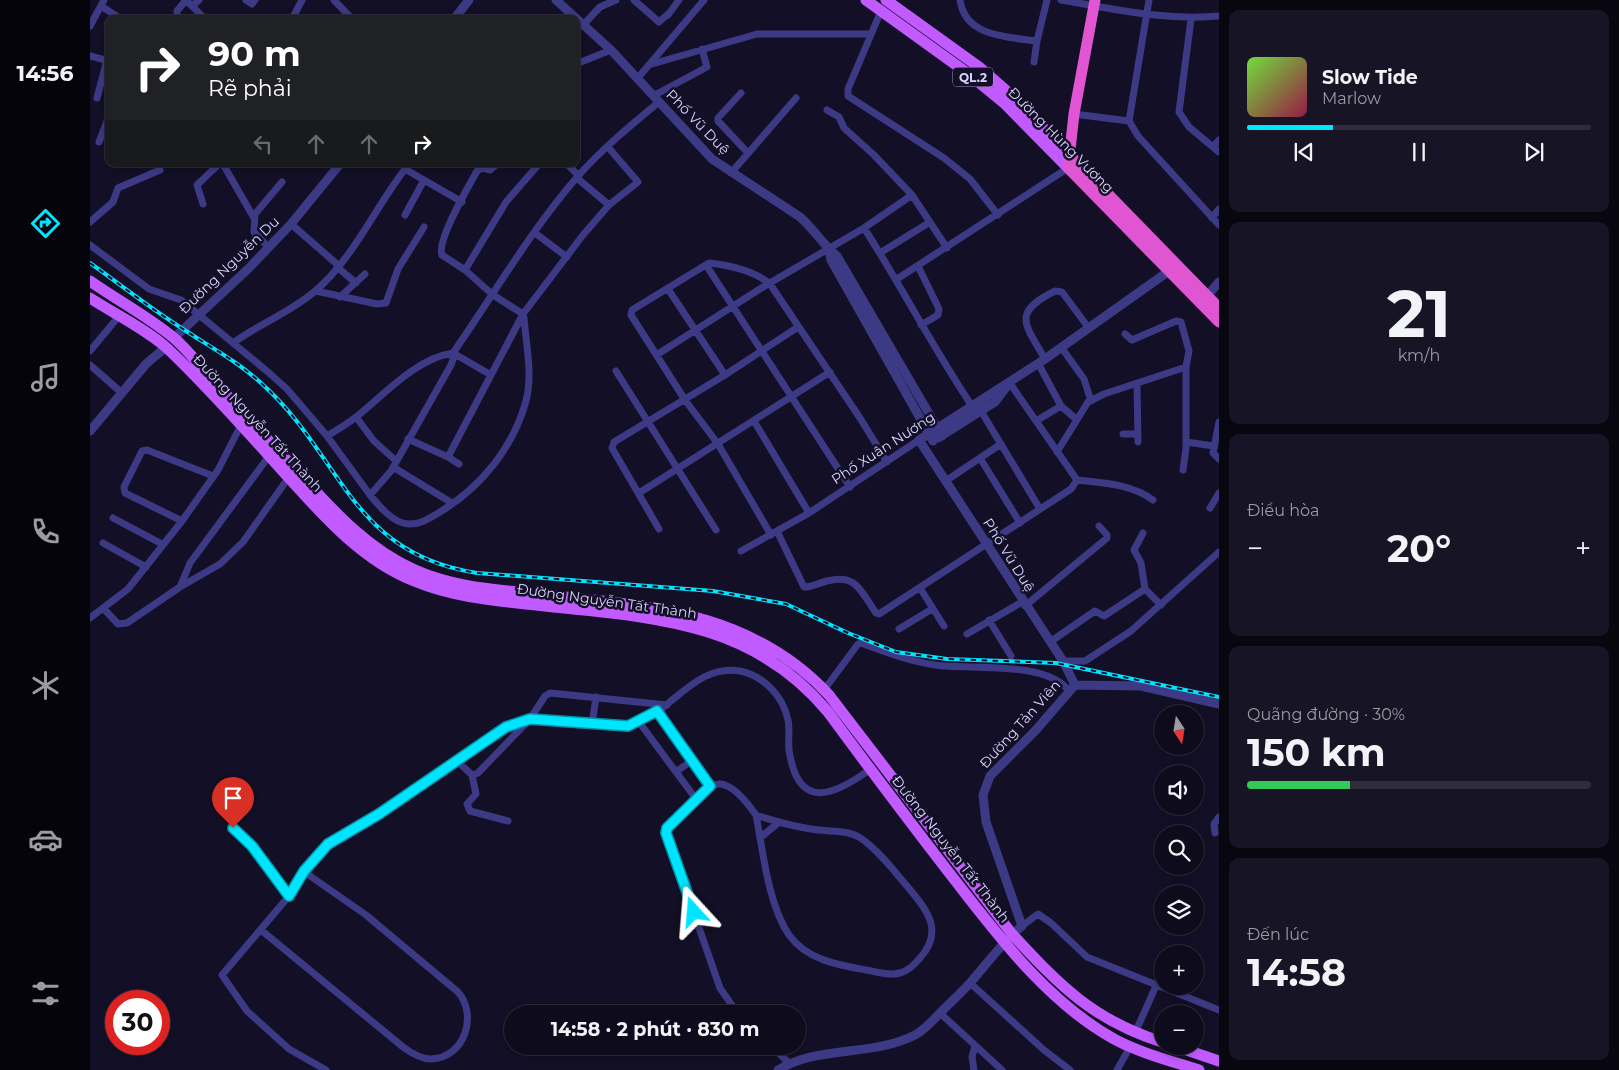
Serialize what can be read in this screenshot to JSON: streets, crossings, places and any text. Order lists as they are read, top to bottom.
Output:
{
  "streets": {
    "highway": ["QL.2", "Đường Hùng Vương"],
    "main road": ["Đường Nguyễn Tất Thành"],
    "street": [
      "Phố Vũ Duệ",
      "Đường Nguyễn Du",
      "Phố Xuân Nương",
      "Đường Tản Viên"
    ]
  },
  "crossings": [
    ["Phố Vũ Duệ", "Phố Xuân Nương"],
    ["Phố Vũ Duệ", "Đường Tản Viên"],
    ["Đường Hùng Vương", "Phố Xuân Nương"],
    ["Đường Nguyễn Du", "Đường Nguyễn Tất Thành"]
  ],
  "north": "bottom",
  "page": {
    "tabs": "14:56",
    "turn": ["90 m", "Rẽ phải"],
    "song": ["Slow Tide", "Marlow"],
    "tile": [
      ["21", "km/h"],
      "Điều hòa",
      ["Quãng đường · 30%", "150 km"],
      ["Đến lúc", "14:58"]
    ],
    "heat": ["−", "20°", "+"],
    "map_buttons": ["+", "−"],
    "limit": "30",
    "trip": "14:58 · 2 phút · 830 m"
  }
}
